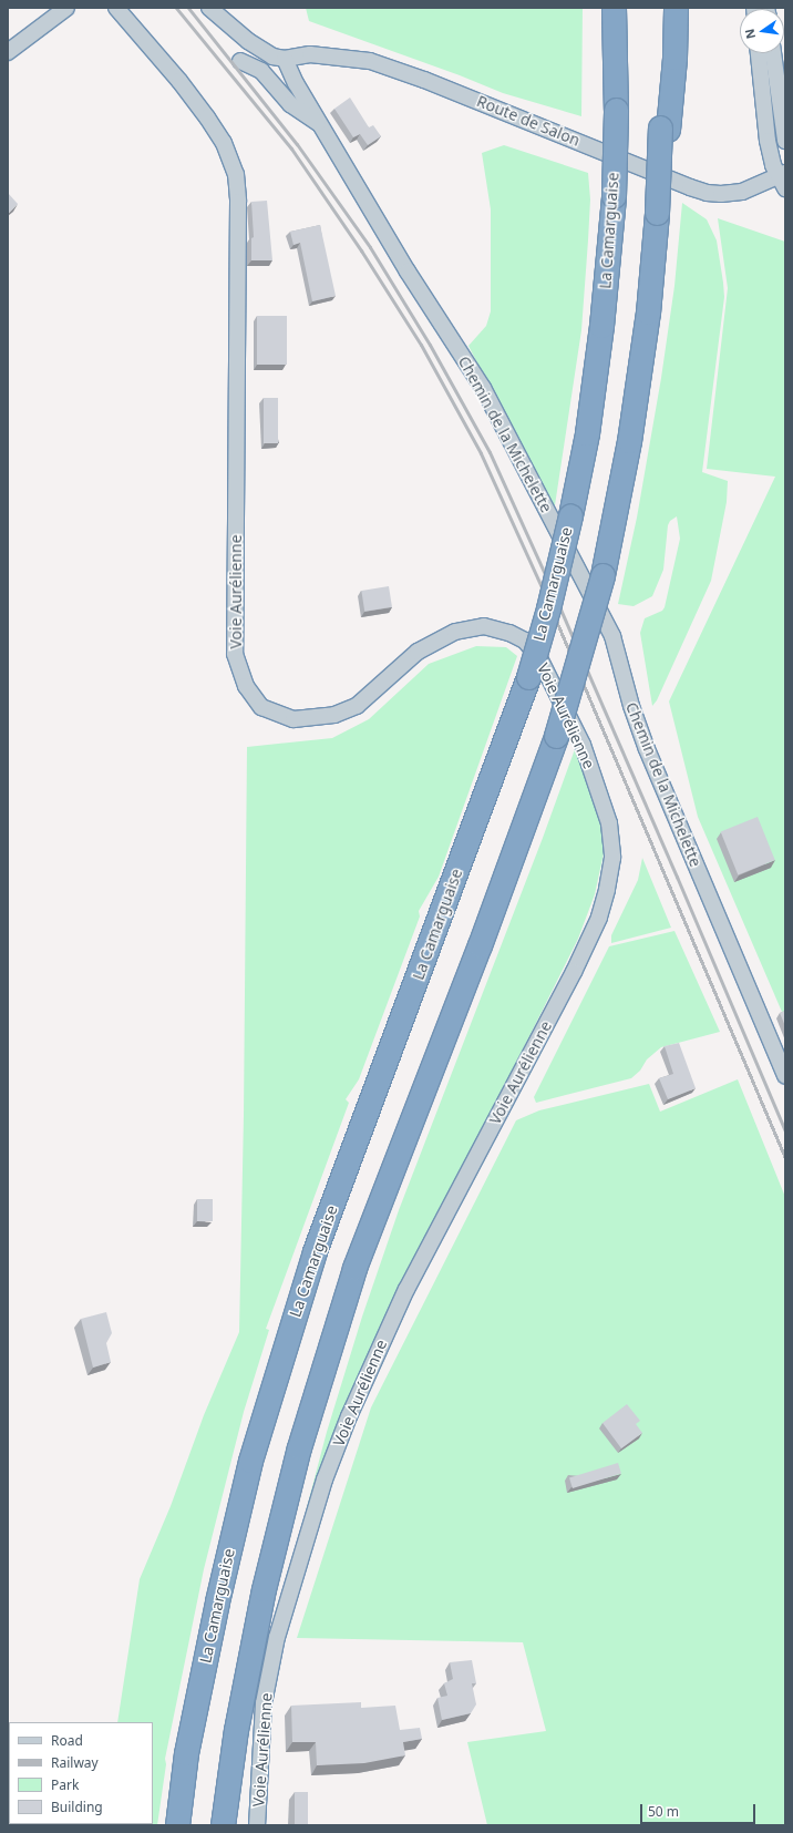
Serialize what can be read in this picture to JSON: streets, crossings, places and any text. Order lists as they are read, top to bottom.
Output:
{
  "streets": {
    "highway": ["La Camarguaise"],
    "street": ["Route de Salon", "Chemin de la Michelette", "Voie Aurélienne"]
  },
  "crossings": [
    ["Route de Salon", "Chemin de la Michelette"]
  ],
  "legend": [
    "Road",
    "Railway",
    "Park",
    "Building"
  ],
  "scale_bar": "50 m",
  "north": "left"
}
